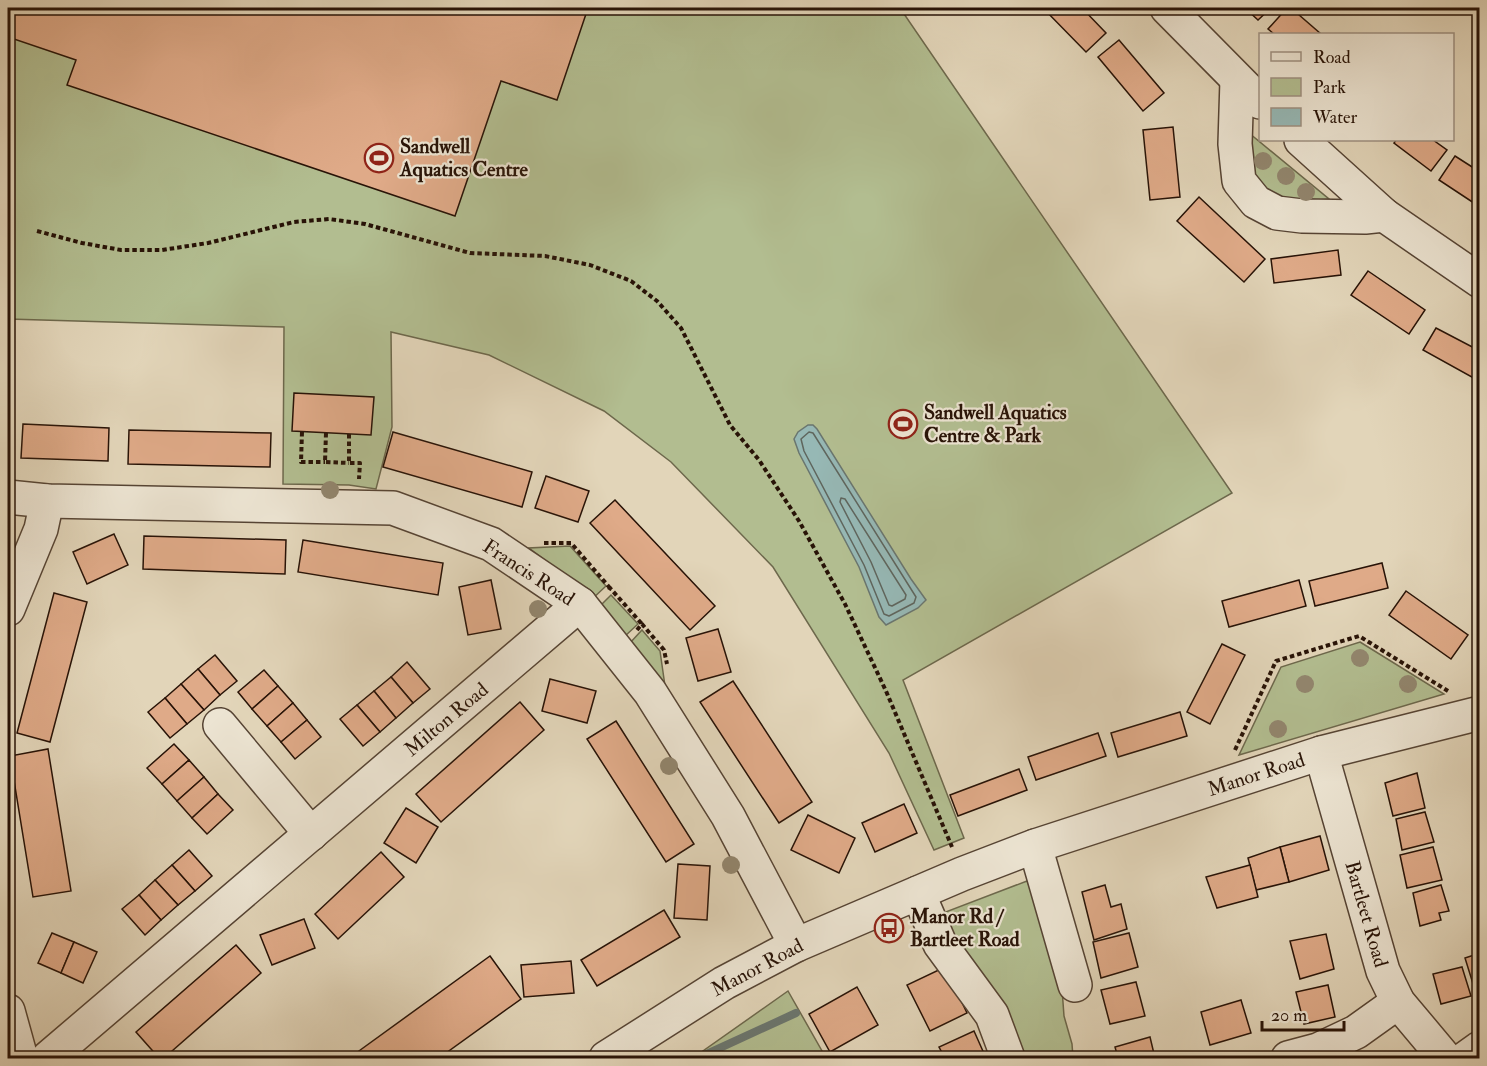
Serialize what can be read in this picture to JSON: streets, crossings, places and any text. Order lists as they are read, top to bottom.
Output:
{
  "streets": {
    "street": [
      "Francis Road",
      "Milton Road",
      "Manor Road",
      "Bartleet Road"
    ]
  },
  "crossings": [
    ["Francis Road", "Milton Road"],
    ["Francis Road", "Manor Road"],
    ["Manor Road", "Bartleet Road"]
  ],
  "places": {
    "sports": ["Sandwell Aquatics Centre", "Sandwell Aquatics Centre & Park"],
    "bus stop": ["Manor Rd / Bartleet Road"]
  },
  "legend": ["Road", "Park", "Water"],
  "scale_bar": "20 m"
}
